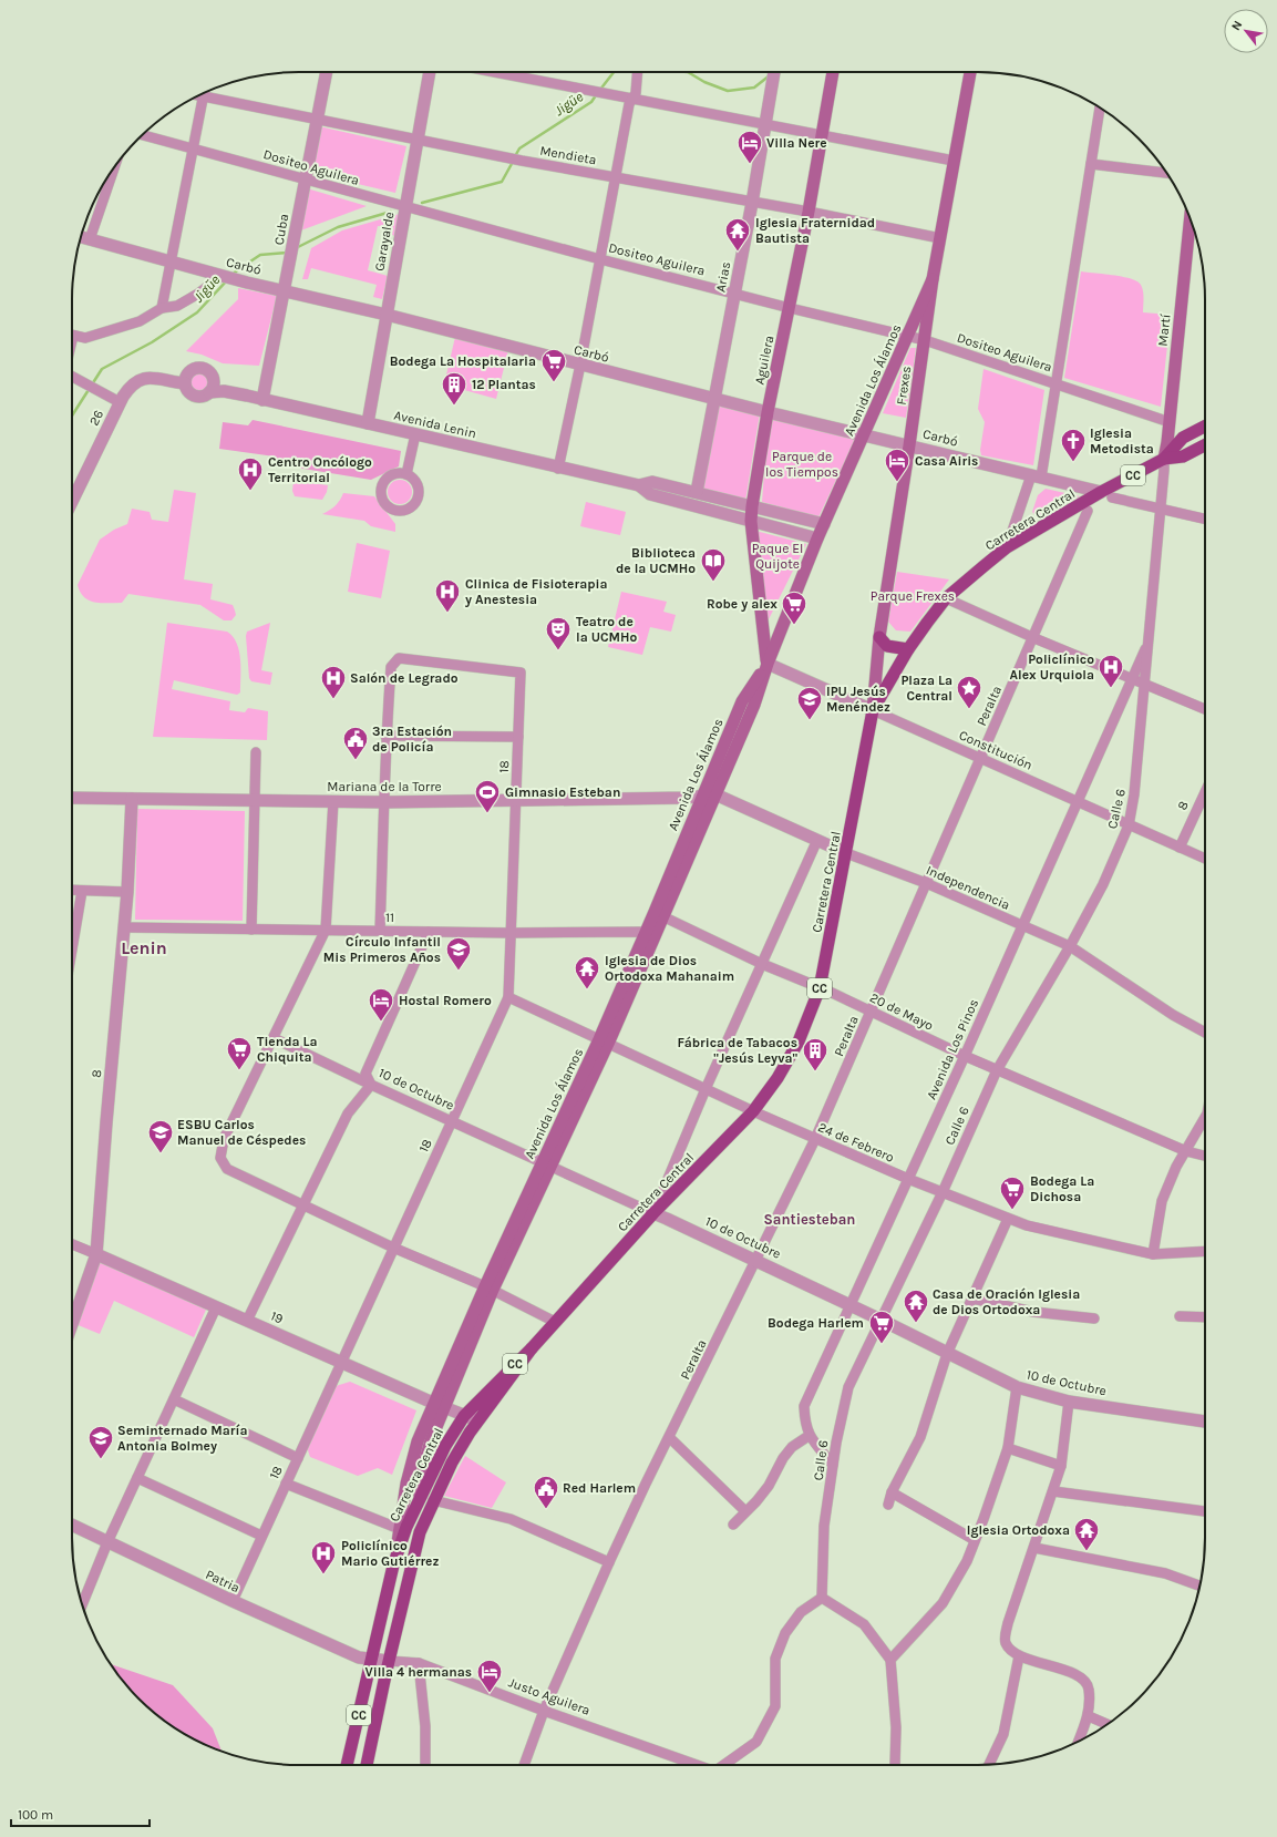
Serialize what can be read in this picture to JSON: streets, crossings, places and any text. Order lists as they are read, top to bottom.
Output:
{
  "streets": {
    "main road": [
      "Martí",
      "Aguilera",
      "Avenida Los Álamos",
      "Frexes",
      "CC",
      "Carretera Central"
    ],
    "street": [
      "Mendieta",
      "Dositeo Aguilera",
      "Cuba",
      "Garayalde",
      "Carbó",
      "Arias",
      "26",
      "Avenida Lenin",
      "Peralta",
      "Constitución",
      "18",
      "Mariana de la Torre",
      "8",
      "Calle 6",
      "Independencia",
      "11",
      "20 de Mayo",
      "Avenida Los Pinos",
      "10 de Octubre",
      "24 de Febrero",
      "19",
      "Patria",
      "Justo Aguilera"
    ]
  },
  "crossings": [
    ["Mendieta", "Cuba"],
    ["Mendieta", "Garayalde"],
    ["Mendieta", "Arias"],
    ["Mendieta", "Aguilera"],
    ["Mendieta", "Frexes"],
    ["Dositeo Aguilera", "Cuba"],
    ["Dositeo Aguilera", "Garayalde"],
    ["Dositeo Aguilera", "Arias"],
    ["Dositeo Aguilera", "Martí"],
    ["Dositeo Aguilera", "Aguilera"],
    ["Dositeo Aguilera", "Avenida Los Álamos"],
    ["Dositeo Aguilera", "Frexes"],
    ["Cuba", "Carbó"],
    ["Cuba", "Avenida Lenin"],
    ["Garayalde", "Carbó"],
    ["Garayalde", "Avenida Lenin"],
    ["Carbó", "Arias"],
    ["Carbó", "Aguilera"],
    ["Carbó", "Avenida Los Álamos"],
    ["Carbó", "Frexes"],
    ["Carbó", "Carretera Central"],
    ["Carbó", "Calle 6"],
    ["Arias", "Avenida Lenin"],
    ["Martí", "Carretera Central"],
    ["Martí", "Calle 6"],
    ["Aguilera", "Avenida Los Álamos"],
    ["Aguilera", "Avenida Lenin"],
    ["Aguilera", "Constitución"],
    ["Avenida Los Álamos", "Frexes"],
    ["Avenida Los Álamos", "Avenida Lenin"],
    ["Avenida Los Álamos", "Carretera Central"],
    ["Avenida Los Álamos", "Constitución"],
    ["Avenida Los Álamos", "Mariana de la Torre"],
    ["Avenida Los Álamos", "Independencia"],
    ["Avenida Los Álamos", "11"],
    ["Avenida Los Álamos", "20 de Mayo"],
    ["Avenida Los Álamos", "10 de Octubre"],
    ["Avenida Los Álamos", "24 de Febrero"],
    ["Avenida Los Álamos", "19"],
    ["Frexes", "Carretera Central"],
    ["Frexes", "Constitución"],
    ["26", "Avenida Lenin"],
    ["Carretera Central", "Constitución"],
    ["Carretera Central", "Calle 6"],
    ["Carretera Central", "Independencia"],
    ["Carretera Central", "20 de Mayo"],
    ["Carretera Central", "10 de Octubre"],
    ["Carretera Central", "24 de Febrero"],
    ["Carretera Central", "19"],
    ["Carretera Central", "Patria"],
    ["Carretera Central", "Justo Aguilera"],
    ["Peralta", "Constitución"],
    ["Peralta", "Independencia"],
    ["Peralta", "20 de Mayo"],
    ["Peralta", "10 de Octubre"],
    ["Peralta", "24 de Febrero"],
    ["Peralta", "Justo Aguilera"],
    ["Constitución", "8"],
    ["Constitución", "Calle 6"],
    ["Constitución", "Avenida Los Pinos"],
    ["18", "Mariana de la Torre"],
    ["18", "11"],
    ["18", "10 de Octubre"],
    ["18", "24 de Febrero"],
    ["18", "19"],
    ["18", "Patria"],
    ["Mariana de la Torre", "8"],
    ["Mariana de la Torre", "Independencia"],
    ["8", "11"],
    ["8", "19"],
    ["Calle 6", "Independencia"],
    ["Calle 6", "20 de Mayo"],
    ["Calle 6", "Avenida Los Pinos"],
    ["Calle 6", "10 de Octubre"],
    ["Calle 6", "24 de Febrero"],
    ["Independencia", "Avenida Los Pinos"],
    ["20 de Mayo", "Avenida Los Pinos"],
    ["Avenida Los Pinos", "10 de Octubre"],
    ["Avenida Los Pinos", "24 de Febrero"],
    ["Patria", "Justo Aguilera"]
  ],
  "districts": ["Lenin", "Santiesteban"],
  "water": ["Jigüe"],
  "parks": ["Parque de los Tiempos", "Paque El Quijote", "Parque Frexes"],
  "places": {
    "hotel": [
      "Villa Nere",
      "Casa Airis",
      "Hostal Romero",
      "Villa 4 hermanas"
    ],
    "temple": [
      "Iglesia Fraternidad Bautista",
      "Iglesia de Dios Ortodoxa Mahanaim",
      "Casa de Oración Iglesia de Dios Ortodoxa",
      "Iglesia Ortodoxa"
    ],
    "supermarket": [
      "Bodega La Hospitalaria",
      "Robe y alex",
      "Tienda La Chiquita",
      "Bodega La Dichosa",
      "Bodega Harlem"
    ],
    "building": ["12 Plantas", "Fábrica de Tabacos \"Jesús Leyva\""],
    "church": ["Iglesia Metodista"],
    "hospital": [
      "Centro Oncólogo Territorial",
      "Clinica de Fisioterapia y Anestesia",
      "Policlínico Alex Urquiola",
      "Salón de Legrado",
      "Policlínico Mario Gutiérrez"
    ],
    "library": ["Biblioteca de la UCMHo"],
    "theatre": ["Teatro de la UCMHo"],
    "place": ["Plaza La Central"],
    "school or university": [
      "IPU Jesús Menéndez",
      "Círculo Infantil Mis Primeros Años",
      "ESBU Carlos Manuel de Céspedes",
      "Seminternado María Antonia Bolmey"
    ],
    "public building": ["3ra Estación de Policía", "Red Harlem"],
    "sports": ["Gimnasio Esteban"]
  },
  "scale_bar": "100 m",
  "north": "top left"
}
